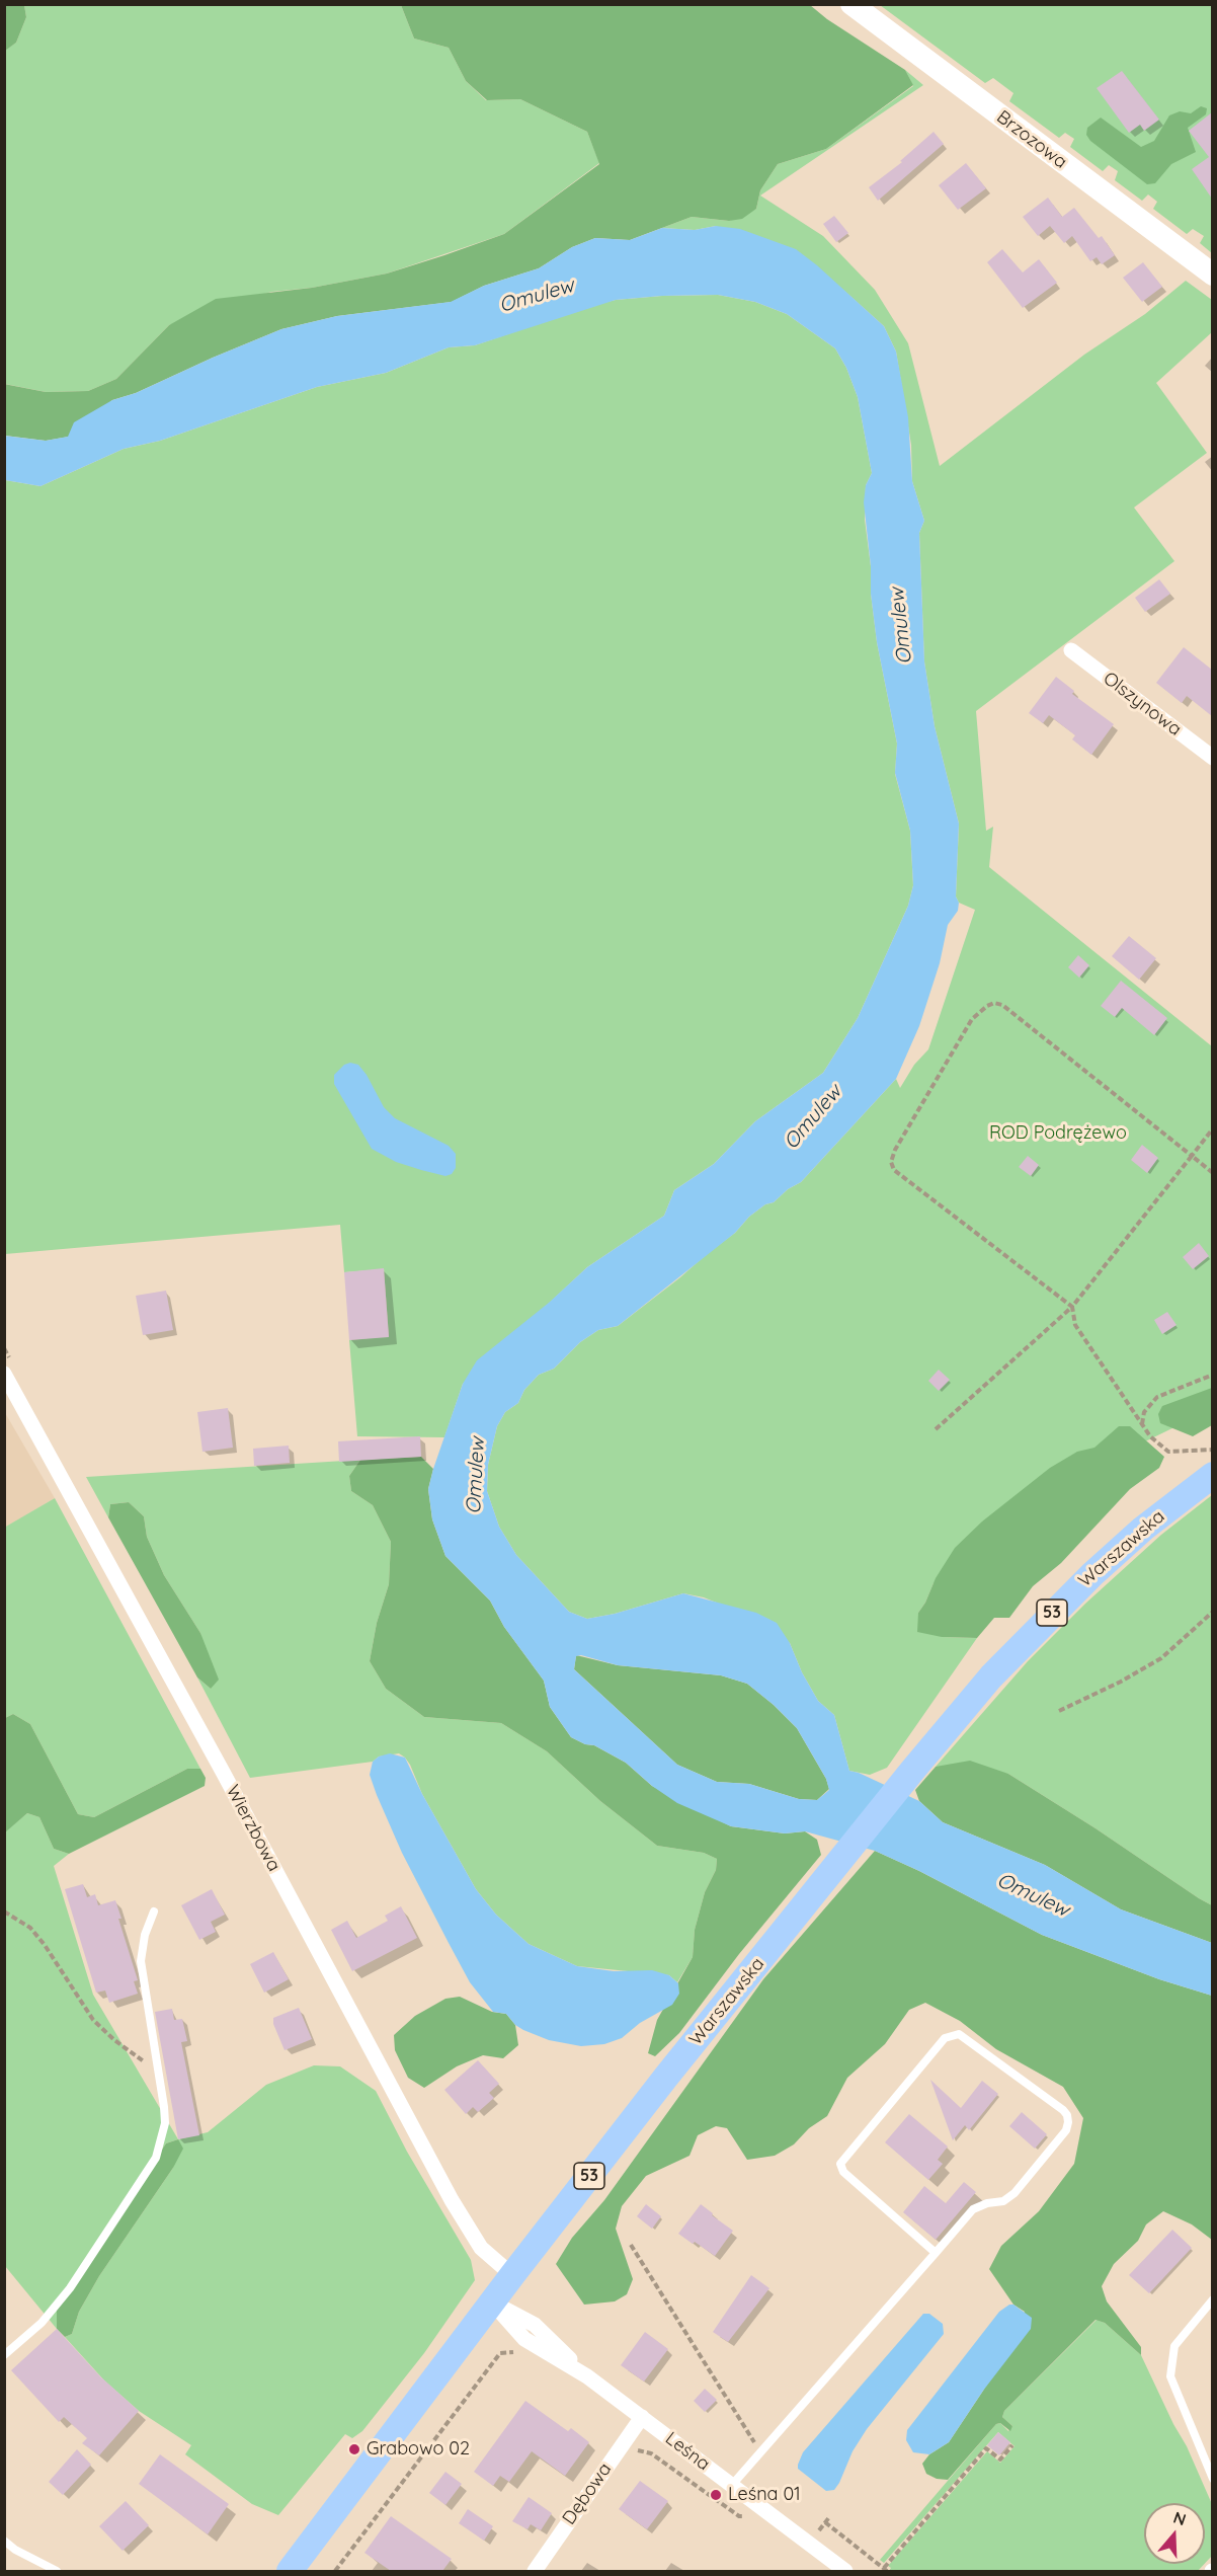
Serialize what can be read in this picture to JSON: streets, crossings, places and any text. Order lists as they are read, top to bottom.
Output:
{
  "streets": {
    "main road": ["Brzozowa", "Warszawska", "53"],
    "street": [
      "Olszynowa",
      "Wierzbowa",
      "Leśna",
      "Dębowa"
    ]
  },
  "crossings": [
    ["Warszawska", "Wierzbowa"],
    ["Warszawska", "Leśna"],
    ["Leśna", "Dębowa"]
  ],
  "water": ["Omulew"],
  "parks": ["ROD Podrężewo"],
  "places": ["Grabowo 02", "Leśna 01"],
  "north": "top"
}
